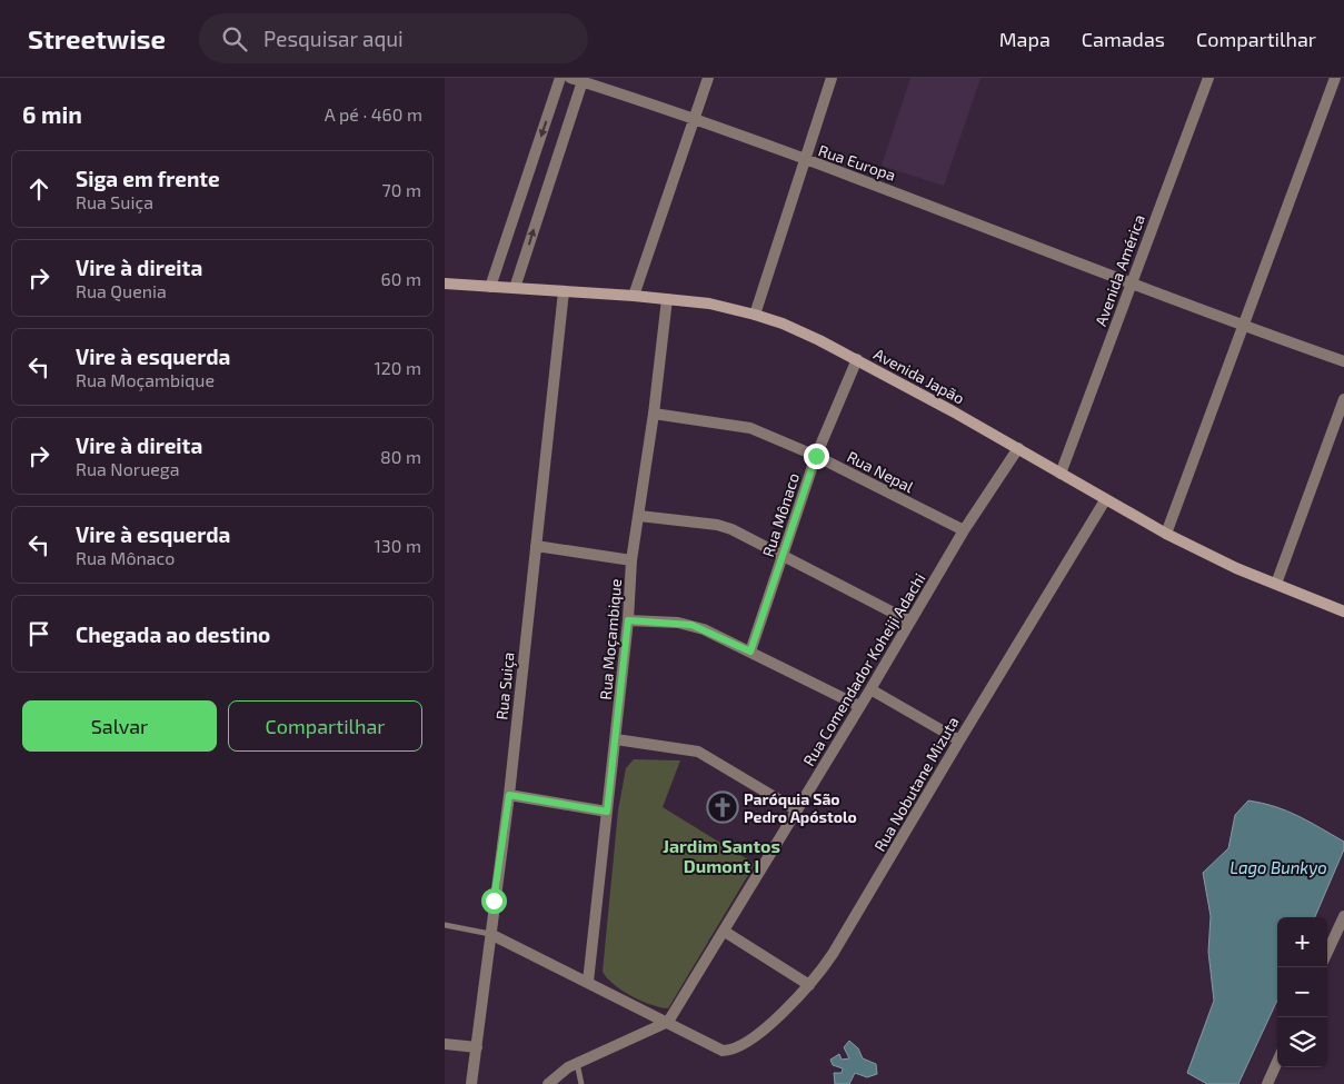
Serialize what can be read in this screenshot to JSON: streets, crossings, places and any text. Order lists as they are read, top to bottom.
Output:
{
  "streets": {
    "main road": ["Avenida Japão"],
    "street": [
      "Rua Europa",
      "Avenida América",
      "Rua Nepal",
      "Rua Mônaco",
      "Rua Moçambique",
      "Rua Comendador Koheiji Adachi",
      "Rua Suiça",
      "Rua Nobutane Mizuta"
    ]
  },
  "crossings": [
    ["Rua Europa", "Avenida América"],
    ["Avenida América", "Avenida Japão"],
    ["Avenida Japão", "Rua Mônaco"],
    ["Avenida Japão", "Rua Moçambique"],
    ["Avenida Japão", "Rua Comendador Koheiji Adachi"],
    ["Avenida Japão", "Rua Suiça"],
    ["Avenida Japão", "Rua Nobutane Mizuta"],
    ["Rua Nepal", "Rua Mônaco"],
    ["Rua Nepal", "Rua Moçambique"],
    ["Rua Nepal", "Rua Comendador Koheiji Adachi"],
    ["Rua Comendador Koheiji Adachi", "Rua Nobutane Mizuta"]
  ],
  "districts": ["Jardim Santos Dumont I"],
  "water": ["Lago Bunkyo"],
  "places": {
    "church": ["Paróquia São Pedro Apóstolo"]
  },
  "page": {
    "header": "Streetwise",
    "search": "Pesquisar aqui",
    "nav": ["Mapa", "Camadas", "Compartilhar"],
    "heading": ["6 min", "A pé · 460 m"],
    "list": [
      ["Siga em frente", "Rua Suiça", "70 m"],
      ["Vire à direita", "Rua Quenia", "60 m"],
      ["Vire à esquerda", "Rua Moçambique", "120 m"],
      ["Vire à direita", "Rua Noruega", "80 m"],
      ["Vire à esquerda", "Rua Mônaco", "130 m"],
      "Chegada ao destino"
    ],
    "buttons": ["Salvar", "Compartilhar"],
    "map_buttons": ["+", "−"]
  }
}
